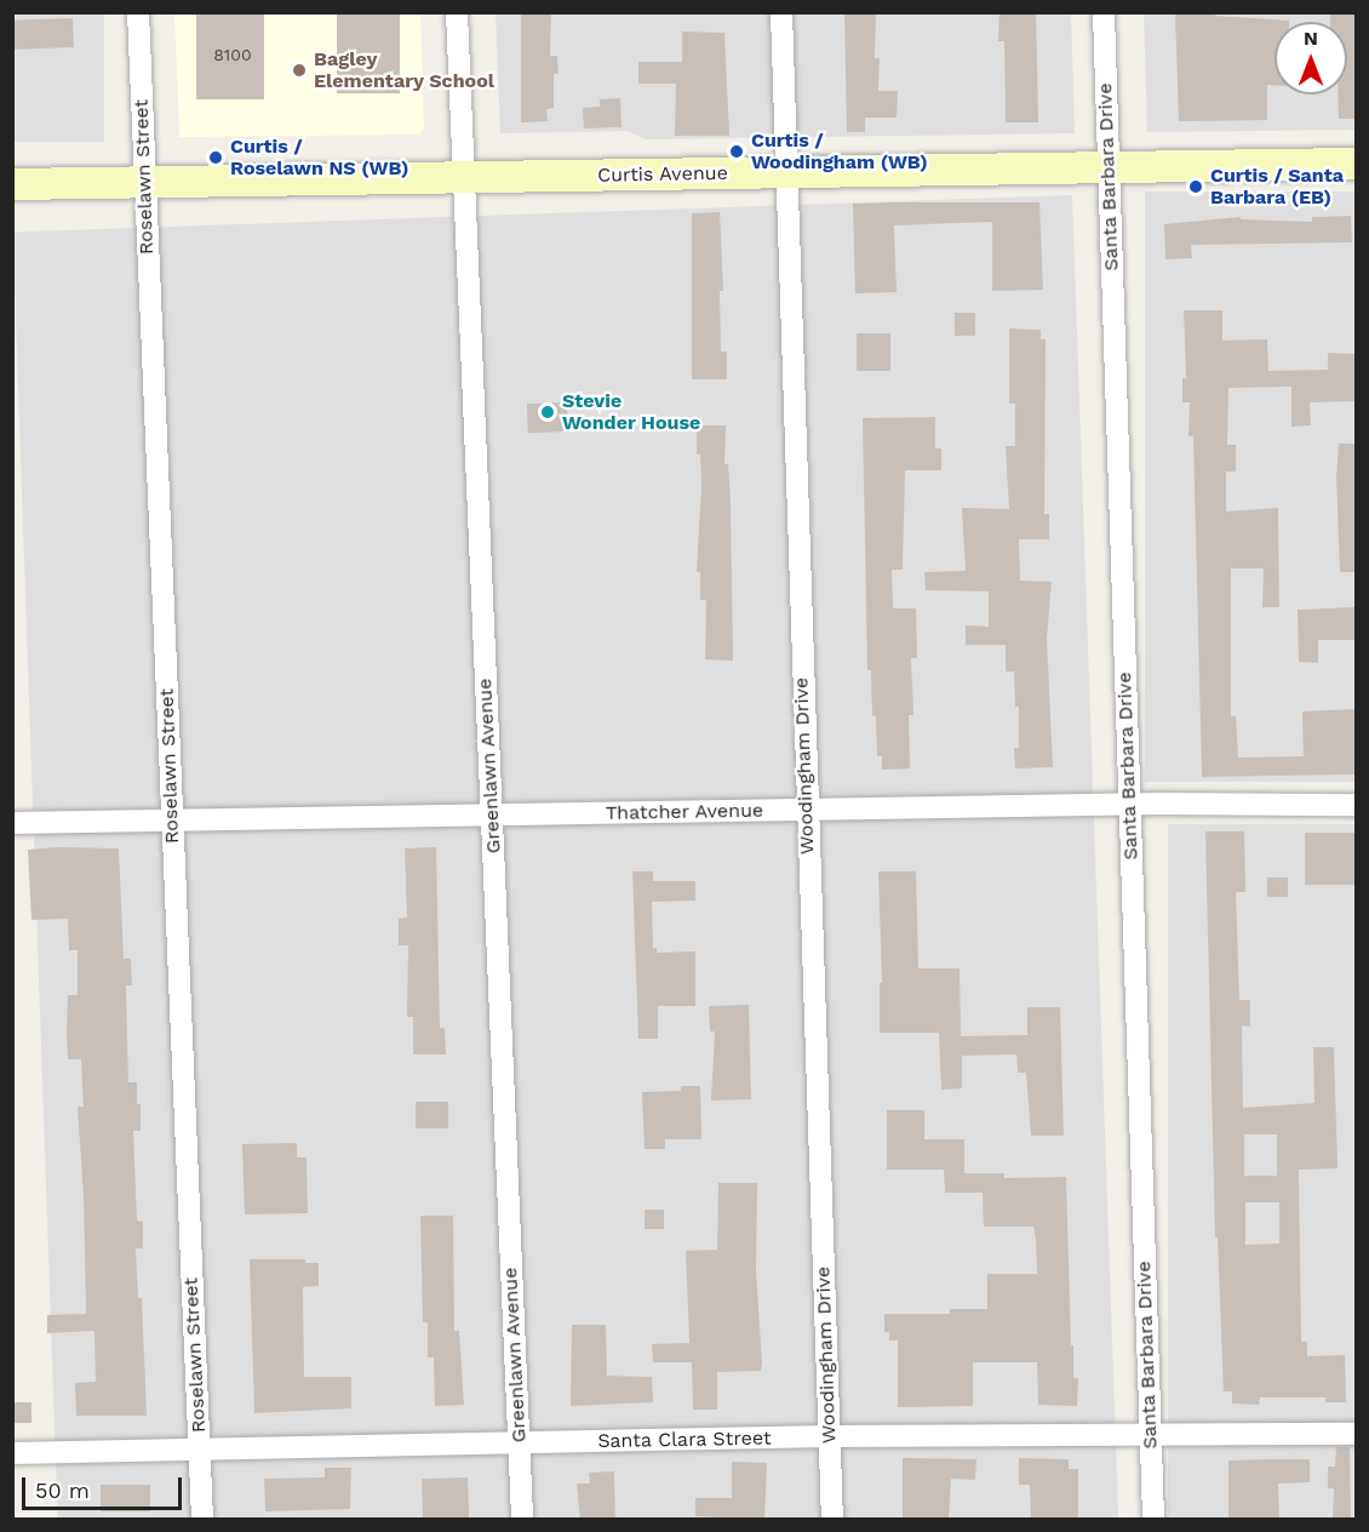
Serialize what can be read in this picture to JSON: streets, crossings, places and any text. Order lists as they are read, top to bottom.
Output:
{
  "streets": {
    "street": [
      "Curtis Avenue",
      "Roselawn Street",
      "Santa Barbara Drive",
      "Greenlawn Avenue",
      "Woodingham Drive",
      "Thatcher Avenue",
      "Santa Clara Street"
    ]
  },
  "crossings": [
    ["Curtis Avenue", "Roselawn Street"],
    ["Curtis Avenue", "Santa Barbara Drive"],
    ["Curtis Avenue", "Greenlawn Avenue"],
    ["Curtis Avenue", "Woodingham Drive"],
    ["Roselawn Street", "Thatcher Avenue"],
    ["Roselawn Street", "Santa Clara Street"],
    ["Santa Barbara Drive", "Thatcher Avenue"],
    ["Santa Barbara Drive", "Santa Clara Street"],
    ["Greenlawn Avenue", "Thatcher Avenue"],
    ["Greenlawn Avenue", "Santa Clara Street"],
    ["Woodingham Drive", "Thatcher Avenue"],
    ["Woodingham Drive", "Santa Clara Street"]
  ],
  "places": [
    "Bagley Elementary School",
    "Curtis / Woodingham (WB)",
    "Curtis / Roselawn NS (WB)",
    "Curtis / Santa Barbara (EB)",
    "Stevie Wonder House"
  ],
  "house_numbers": ["8100"],
  "scale_bar": "50 m",
  "north": "top"
}
